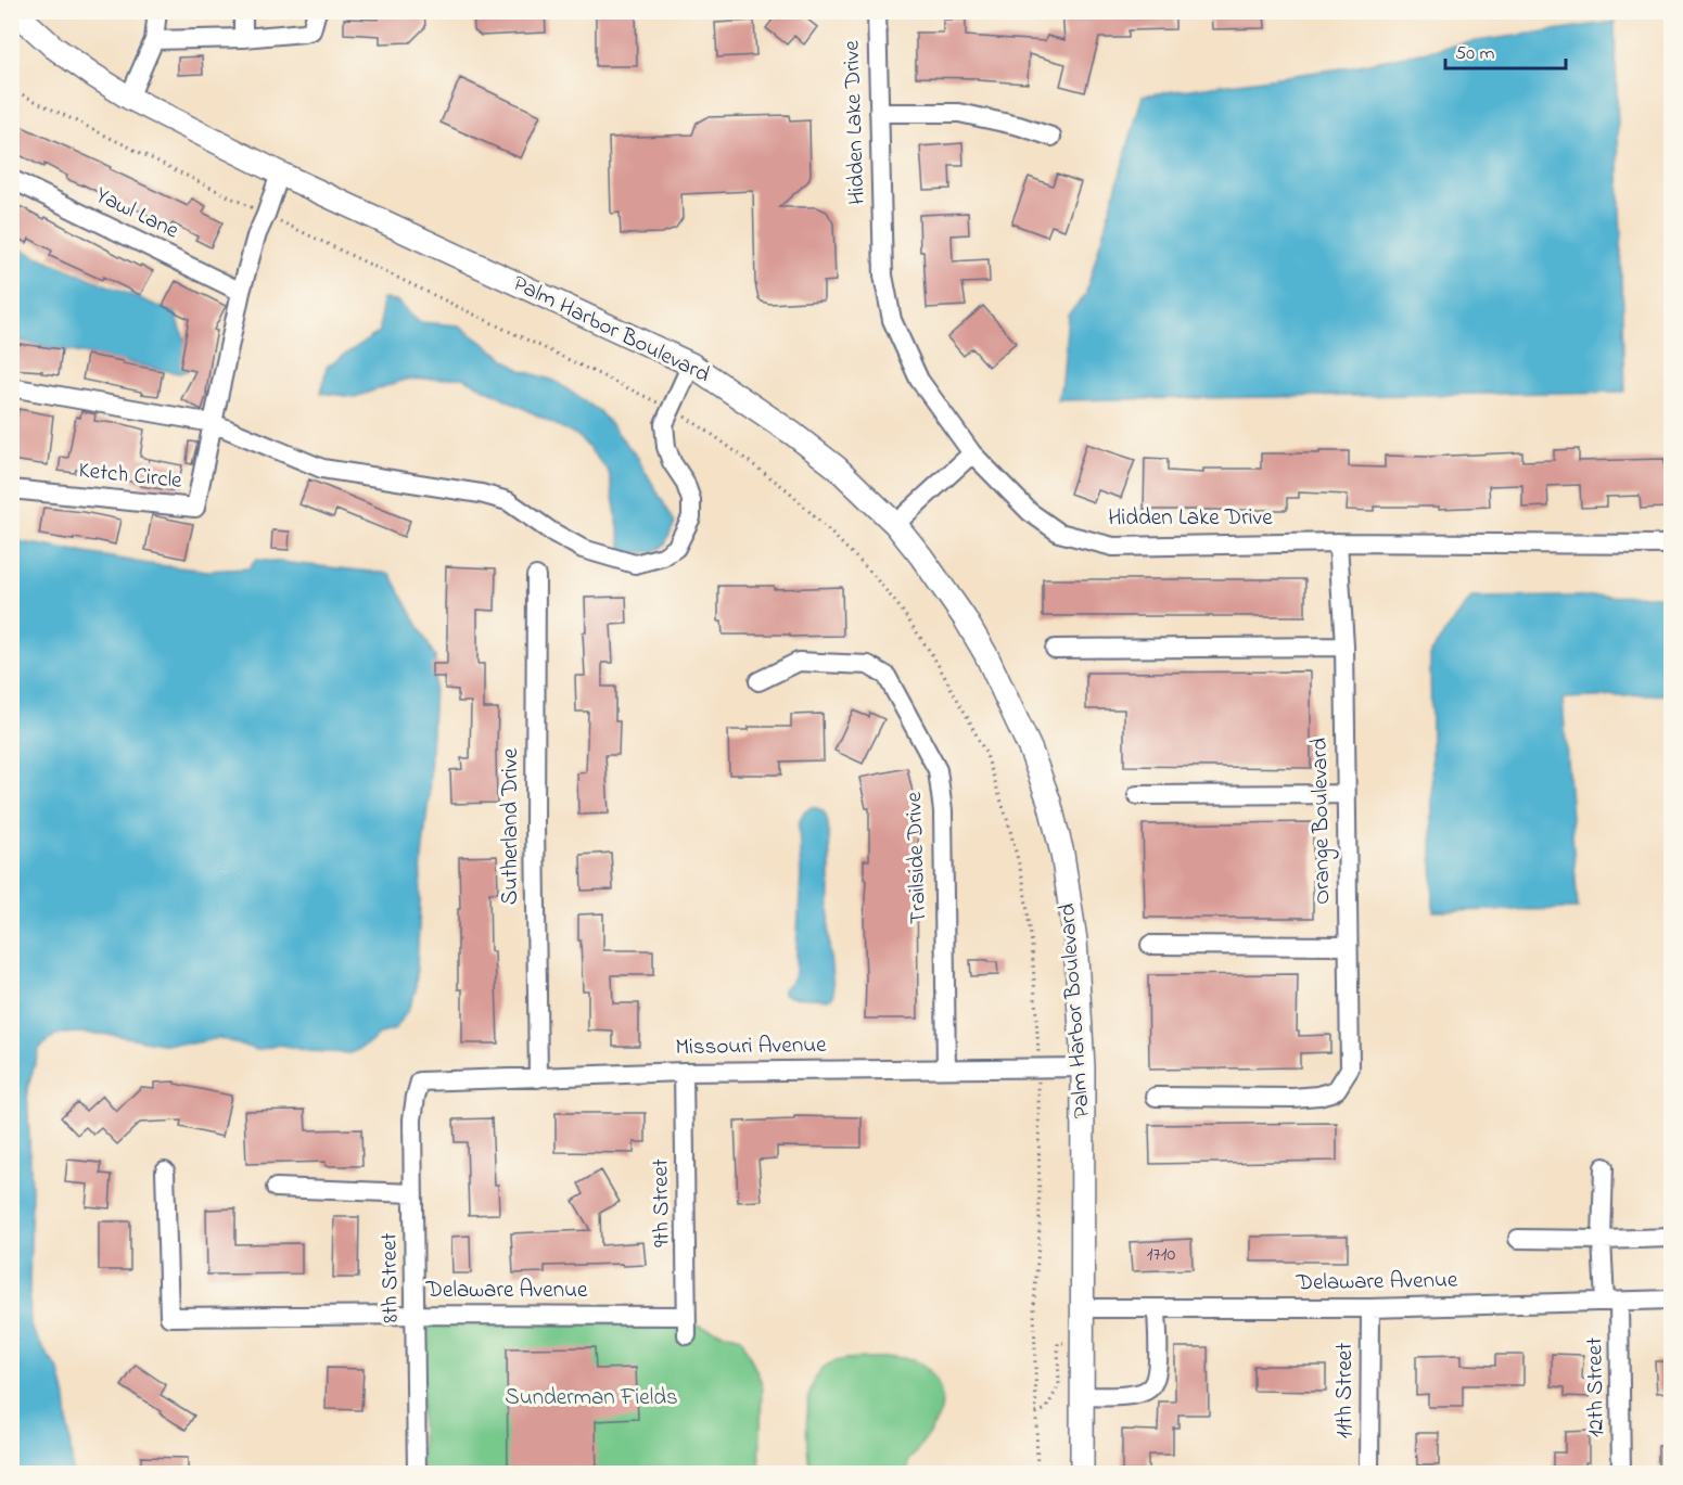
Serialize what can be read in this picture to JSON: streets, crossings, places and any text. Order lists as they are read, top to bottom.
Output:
{
  "streets": {
    "main road": ["Palm Harbor Boulevard"],
    "street": [
      "Hidden Lake Drive",
      "Yawl Lane",
      "Ketch Circle",
      "Orange Boulevard",
      "Sutherland Drive",
      "Trailside Drive",
      "Missouri Avenue",
      "9th Street",
      "8th Street",
      "Delaware Avenue",
      "12th Street",
      "11th Street"
    ]
  },
  "crossings": [
    ["Hidden Lake Drive", "Orange Boulevard"],
    ["Yawl Lane", "Ketch Circle"],
    ["Palm Harbor Boulevard", "Ketch Circle"],
    ["Palm Harbor Boulevard", "Missouri Avenue"],
    ["Palm Harbor Boulevard", "Delaware Avenue"],
    ["Sutherland Drive", "Missouri Avenue"],
    ["Trailside Drive", "Missouri Avenue"],
    ["Missouri Avenue", "9th Street"],
    ["Missouri Avenue", "8th Street"],
    ["9th Street", "Delaware Avenue"],
    ["8th Street", "Delaware Avenue"],
    ["Delaware Avenue", "12th Street"],
    ["Delaware Avenue", "11th Street"]
  ],
  "parks": ["Sunderman Fields"],
  "house_numbers": ["1710"],
  "scale_bar": "50 m"
}
